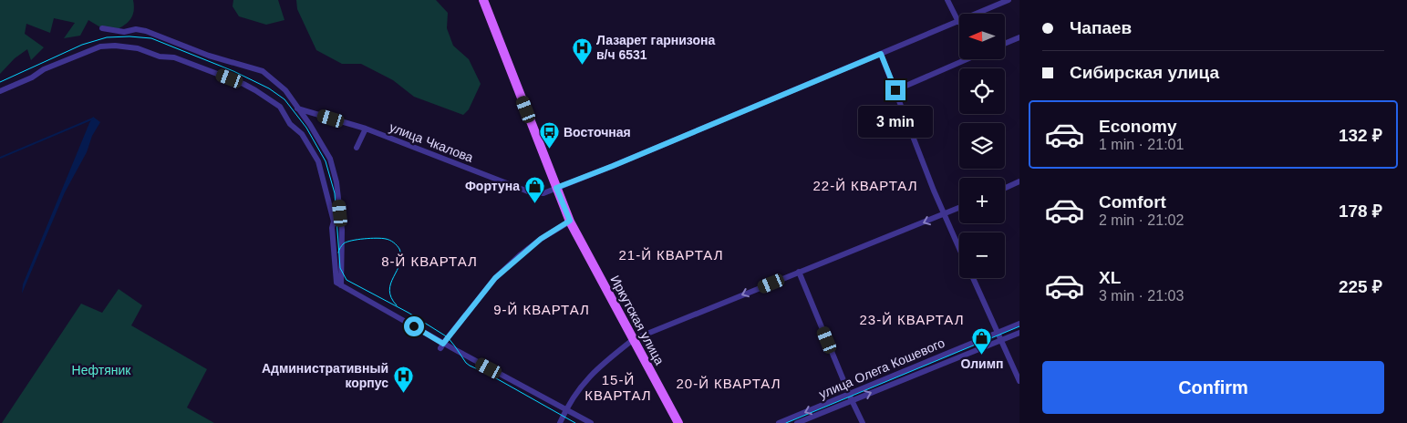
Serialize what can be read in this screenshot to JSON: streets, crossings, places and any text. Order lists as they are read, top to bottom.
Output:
{
  "streets": {
    "main road": ["Иркутская улица"],
    "street": ["улица Чкалова", "улица Олега Кошевого"]
  },
  "crossings": [
    ["улица Чкалова", "Иркутская улица"]
  ],
  "districts": [
    "22-Й КВАРТАЛ",
    "21-Й КВАРТАЛ",
    "8-Й КВАРТАЛ",
    "9-Й КВАРТАЛ",
    "23-Й КВАРТАЛ",
    "15-Й КВАРТАЛ",
    "20-Й КВАРТАЛ"
  ],
  "parks": ["Нефтяник"],
  "places": {
    "hospital": ["Лазарет гарнизона в/ч 6531", "Административный корпус"],
    "bus stop": ["Восточная"],
    "shop": ["Фортуна", "Олимп"]
  },
  "north": "left",
  "page": {
    "banner": ["Чапаев", "Сибирская улица"],
    "map_buttons": ["+", "−"],
    "list": [
      {
        "name": "Economy",
        "note": "1 min · 21:01",
        "value": "132 ₽"
      },
      {
        "name": "Comfort",
        "note": "2 min · 21:02",
        "value": "178 ₽"
      },
      {
        "name": "XL",
        "note": "3 min · 21:03",
        "value": "225 ₽"
      }
    ],
    "bubble": "3 min",
    "buttons": "Confirm"
  }
}
